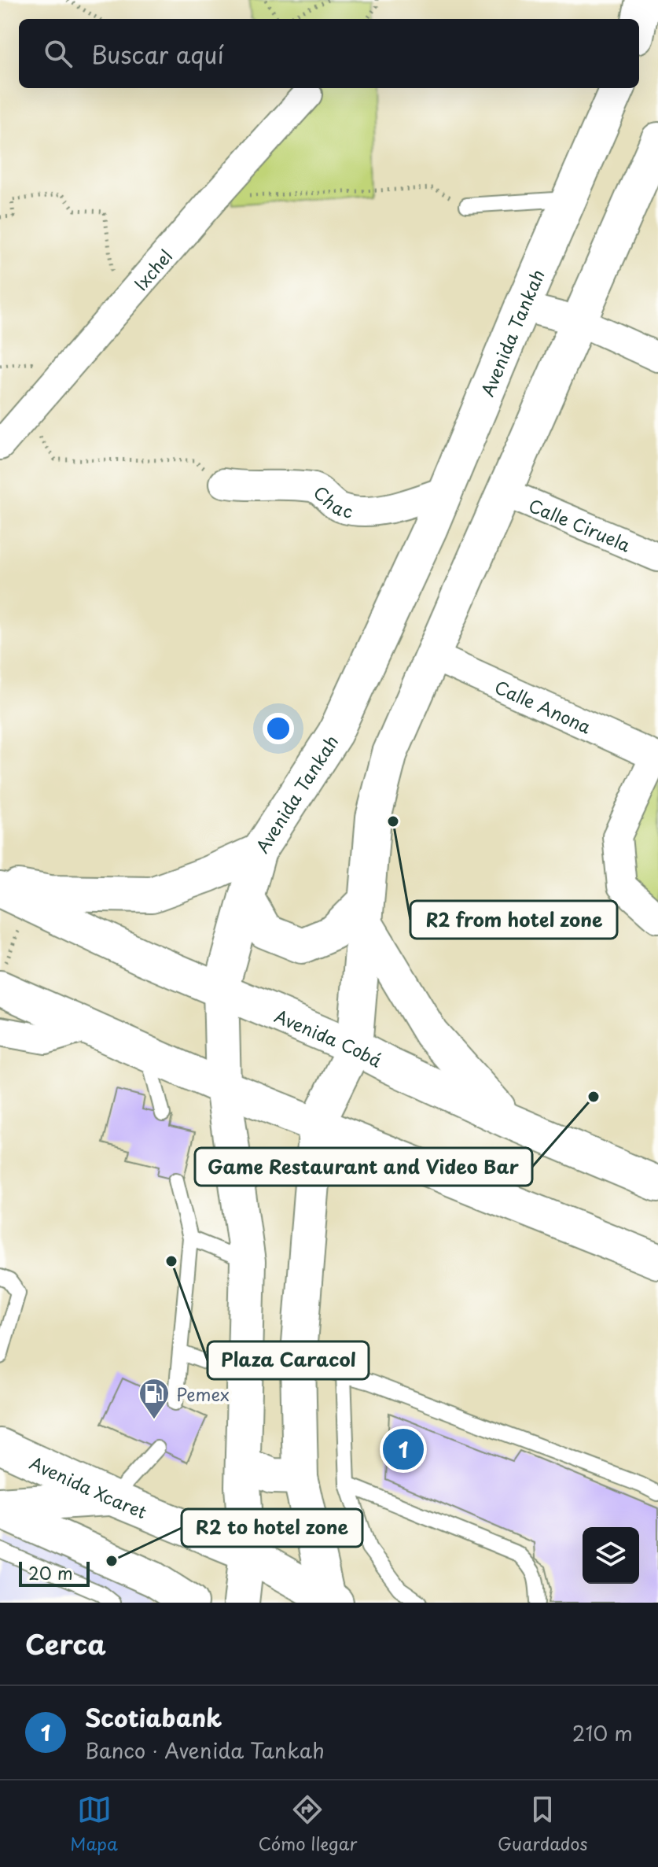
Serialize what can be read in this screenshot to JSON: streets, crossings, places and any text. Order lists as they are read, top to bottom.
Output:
{
  "streets": {
    "street": [
      "Ixchel",
      "Avenida Tankah",
      "Chac",
      "Calle Ciruela",
      "Calle Anona",
      "Avenida Cobá",
      "Avenida Xcaret"
    ]
  },
  "crossings": [
    ["Avenida Tankah", "Chac"],
    ["Avenida Tankah", "Avenida Cobá"],
    ["Avenida Tankah", "Avenida Xcaret"]
  ],
  "places": {
    "other": [
      "R2 from hotel zone",
      "Game Restaurant and Video Bar",
      "Plaza Caracol",
      "R2 to hotel zone"
    ],
    "fuel station": ["Pemex"]
  },
  "scale_bar": "20 m",
  "page": {
    "search": "Buscar aquí",
    "pins": "1",
    "scale": "20 m",
    "heading": "Cerca",
    "list": [
      {
        "mark": "1",
        "name": "Scotiabank",
        "note": "Banco · Avenida Tankah",
        "value": "210 m"
      }
    ],
    "nav": ["Mapa", "Cómo llegar", "Guardados"]
  }
}
